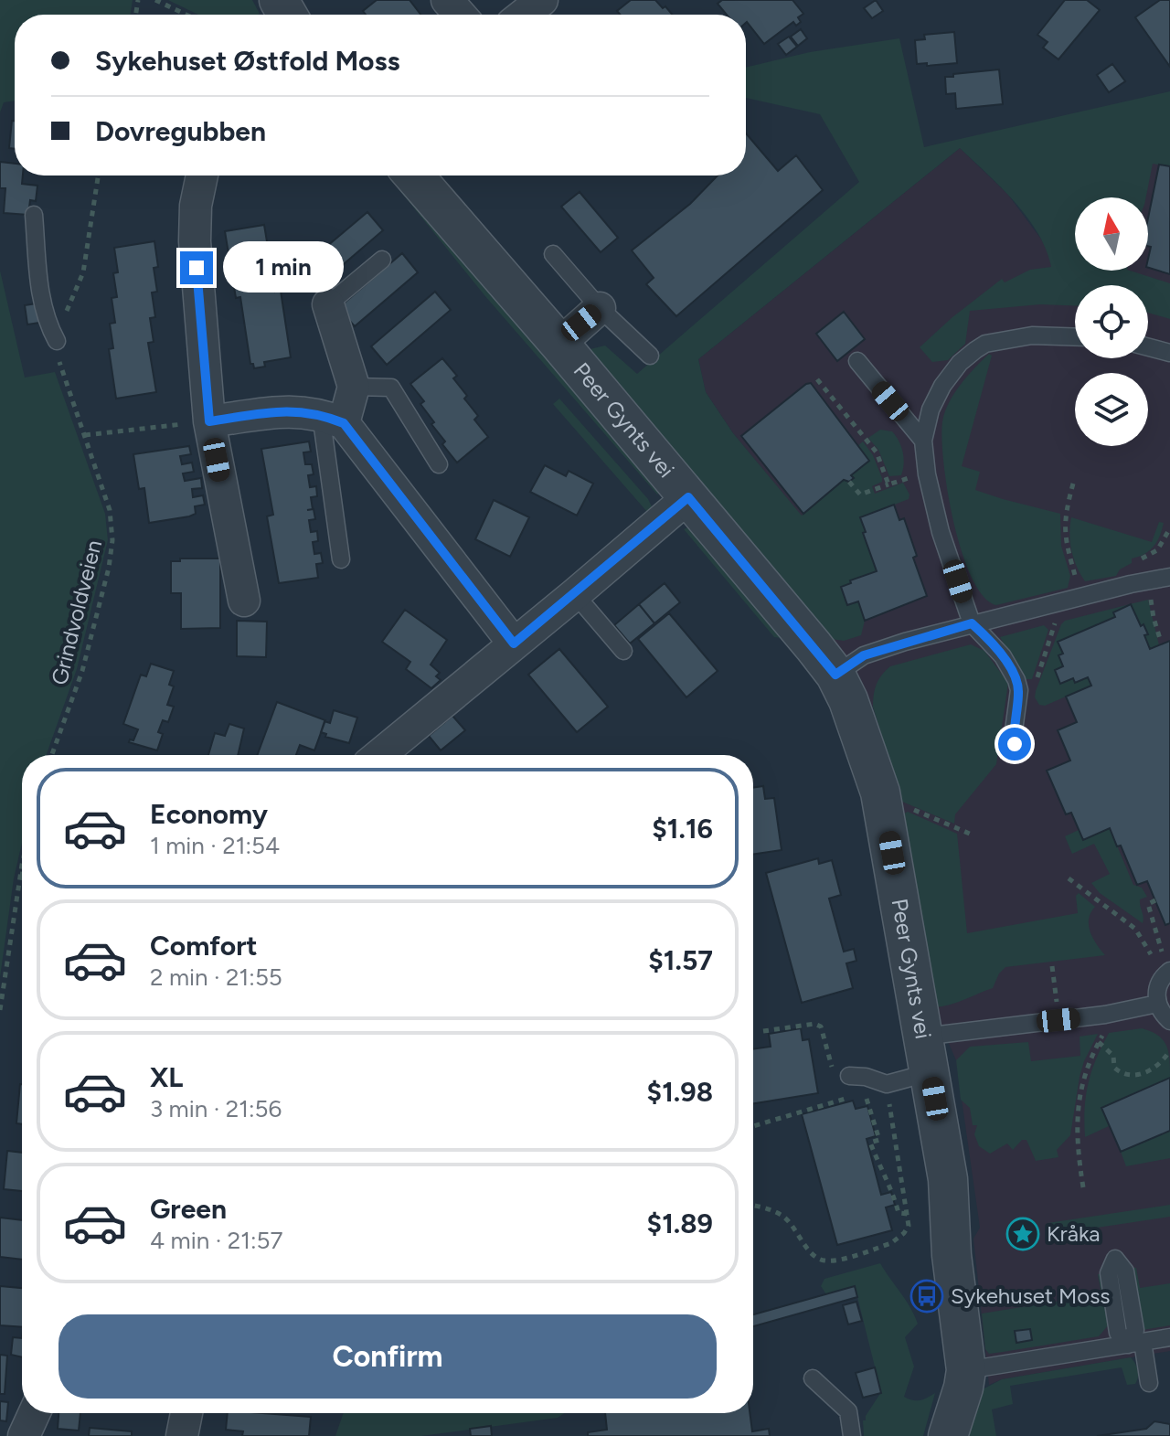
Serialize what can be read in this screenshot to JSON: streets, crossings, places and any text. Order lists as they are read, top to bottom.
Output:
{
  "streets": {
    "street": ["Peer Gynts vei"],
    "path": ["Grindvoldveien"]
  },
  "places": {
    "place": ["Kråka"],
    "bus stop": ["Sykehuset Moss"]
  },
  "north": "top",
  "page": {
    "banner": ["Sykehuset Østfold Moss", "Dovregubben"],
    "bubble": "1 min",
    "list": [
      {
        "name": "Economy",
        "note": "1 min · 21:54",
        "value": "$1.16"
      },
      {
        "name": "Comfort",
        "note": "2 min · 21:55",
        "value": "$1.57"
      },
      {
        "name": "XL",
        "note": "3 min · 21:56",
        "value": "$1.98"
      },
      {
        "name": "Green",
        "note": "4 min · 21:57",
        "value": "$1.89"
      }
    ],
    "buttons": "Confirm"
  }
}
